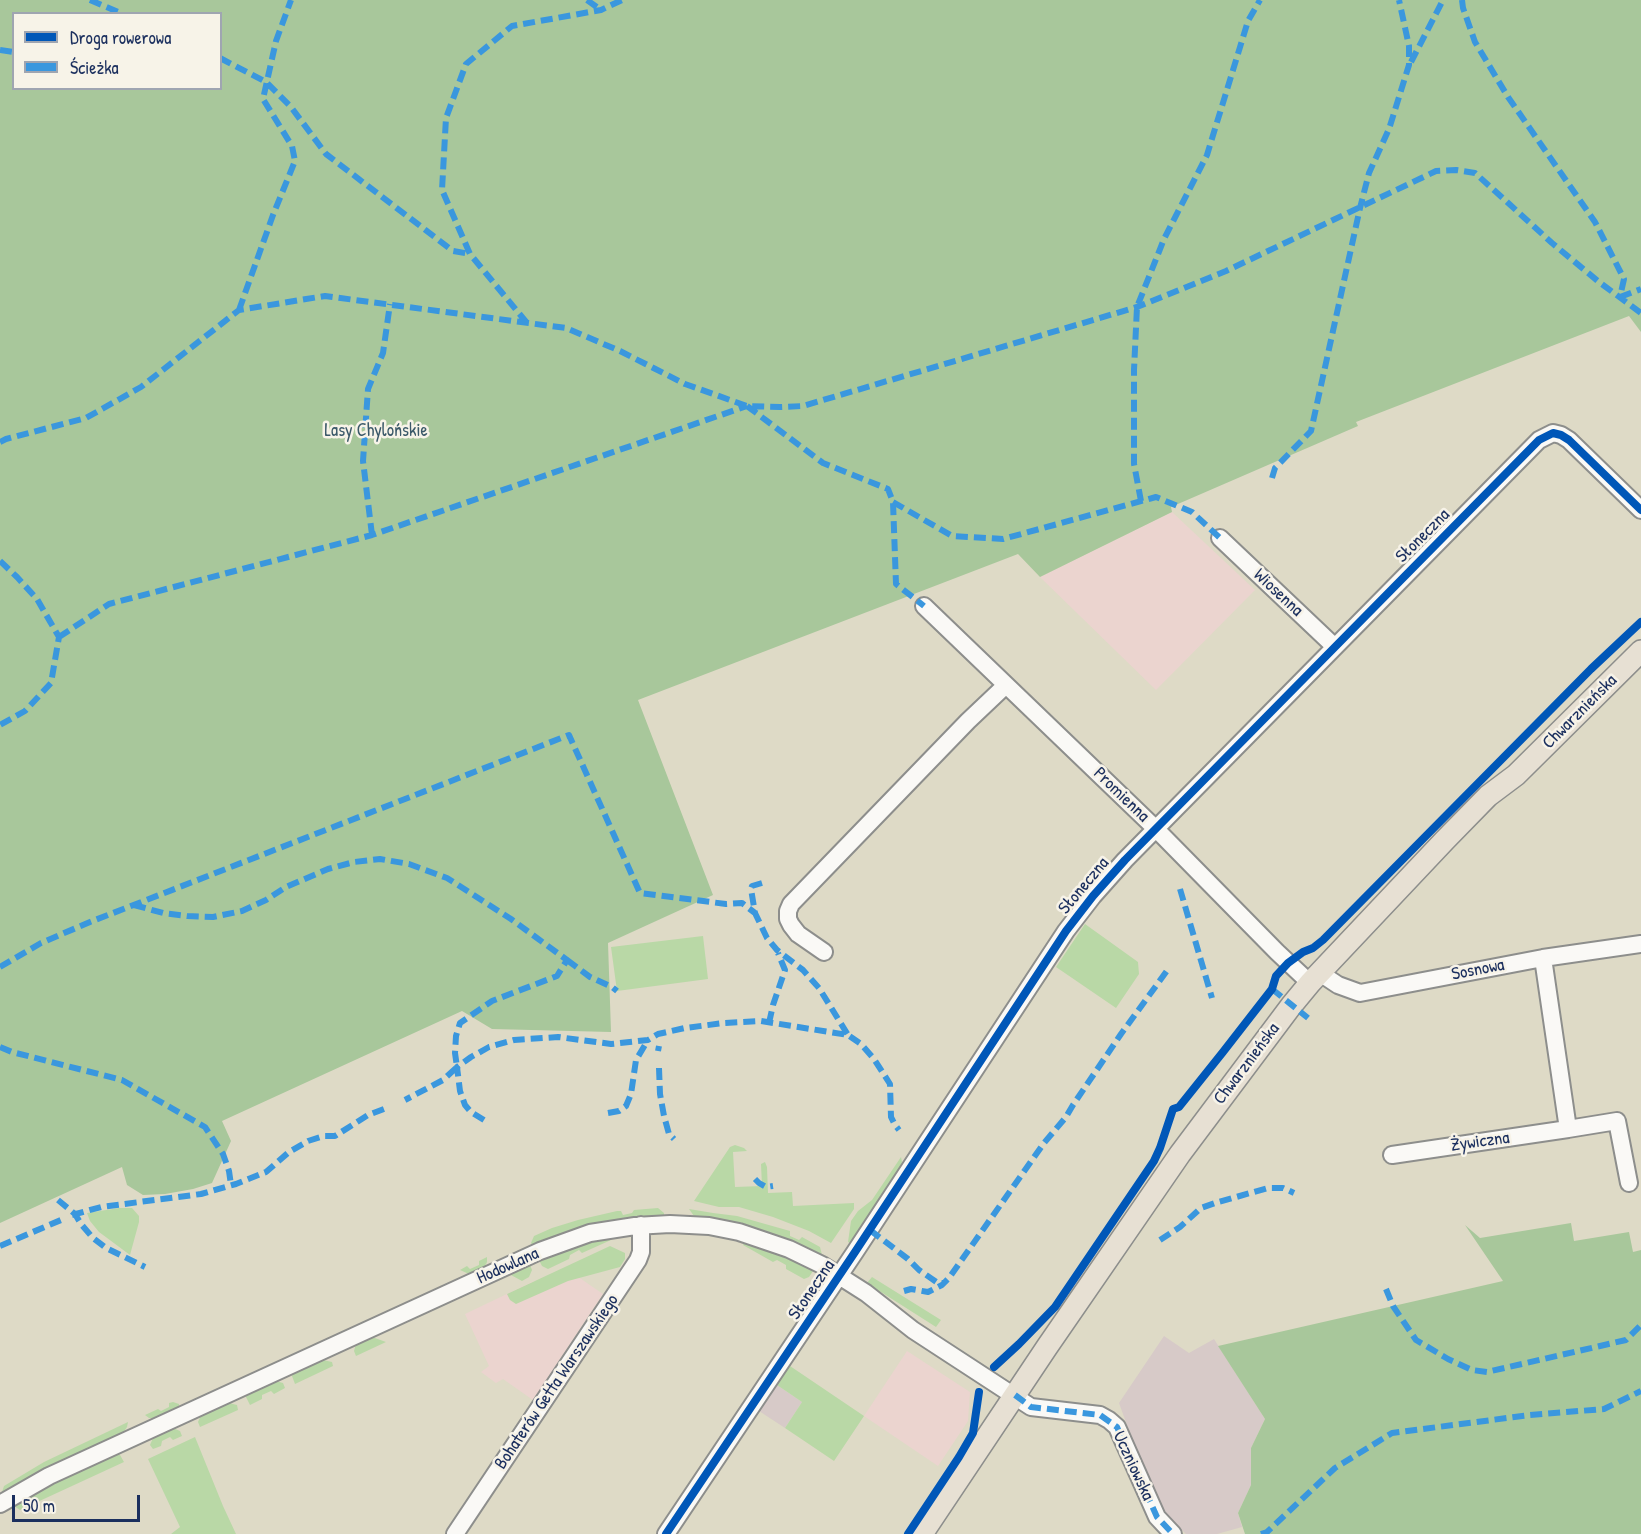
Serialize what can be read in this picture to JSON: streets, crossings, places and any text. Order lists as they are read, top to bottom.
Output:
{
  "streets": {
    "main road": ["Chwarznieńska"],
    "street": [
      "Słoneczna",
      "Wiosenna",
      "Promienna",
      "Sosnowa",
      "Żywiczna",
      "Hodowlana",
      "Bohaterów Getta Warszawskiego",
      "Uczniowska"
    ]
  },
  "crossings": [
    ["Słoneczna", "Wiosenna"],
    ["Słoneczna", "Promienna"],
    ["Słoneczna", "Hodowlana"],
    ["Chwarznieńska", "Promienna"],
    ["Chwarznieńska", "Sosnowa"],
    ["Chwarznieńska", "Hodowlana"],
    ["Chwarznieńska", "Uczniowska"],
    ["Promienna", "Sosnowa"],
    ["Hodowlana", "Bohaterów Getta Warszawskiego"],
    ["Hodowlana", "Uczniowska"]
  ],
  "parks": ["Lasy Chylońskie"],
  "legend": ["Droga rowerowa", "Ścieżka"],
  "scale_bar": "50 m"
}
